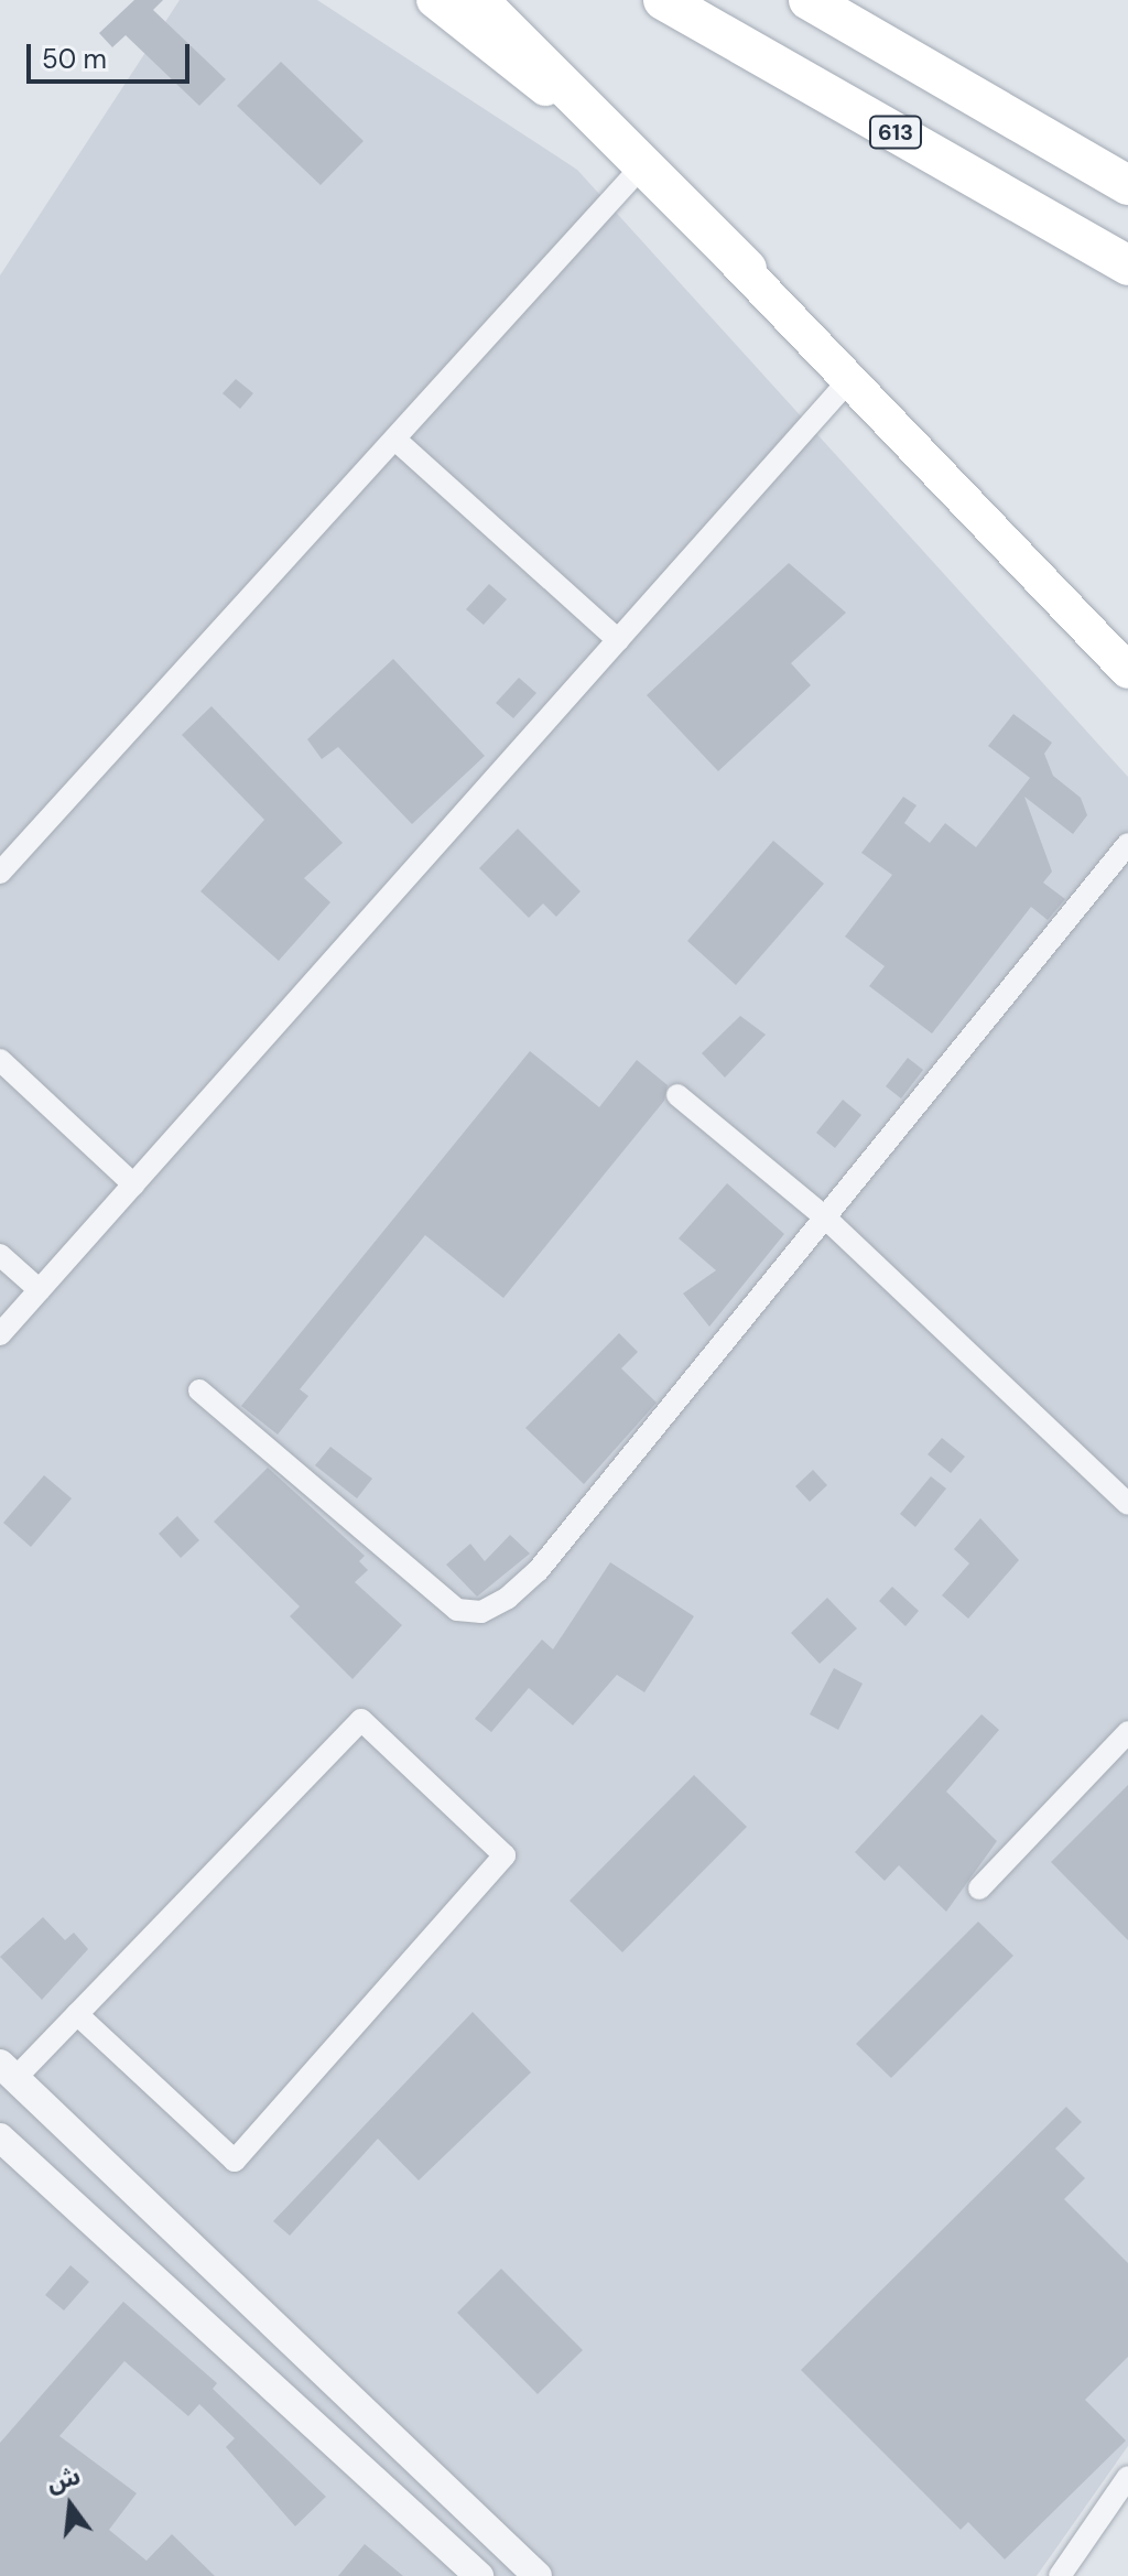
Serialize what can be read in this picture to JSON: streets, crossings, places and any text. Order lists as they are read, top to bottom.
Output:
{
  "streets": {
    "highway": ["613"]
  },
  "scale_bar": "50 m",
  "north": "top"
}
